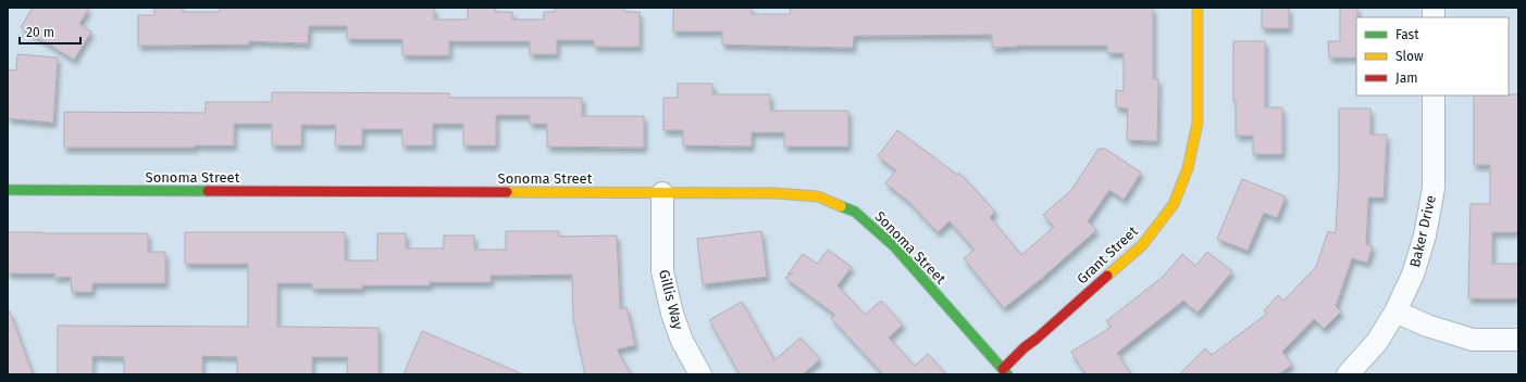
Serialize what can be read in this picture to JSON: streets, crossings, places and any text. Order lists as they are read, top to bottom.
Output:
{
  "streets": {
    "street": [
      "Sonoma Street",
      "Baker Drive",
      "Grant Street",
      "Gillis Way"
    ]
  },
  "crossings": [
    ["Sonoma Street", "Grant Street"],
    ["Sonoma Street", "Gillis Way"]
  ],
  "legend": ["Fast", "Slow", "Jam"],
  "scale_bar": "20 m"
}
